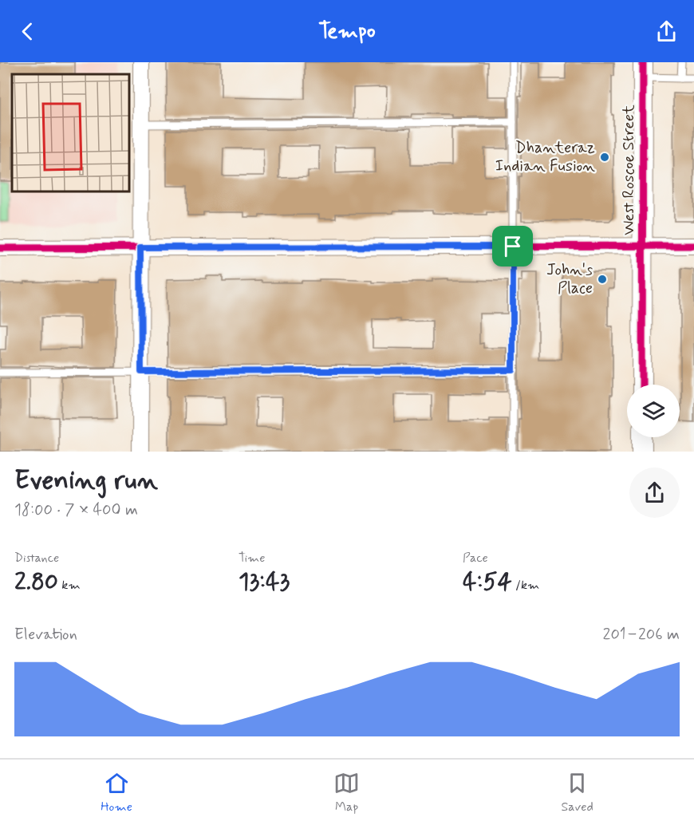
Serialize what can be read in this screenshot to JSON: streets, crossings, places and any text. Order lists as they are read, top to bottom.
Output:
{
  "streets": {
    "street": ["West Roscoe Street"]
  },
  "places": ["Dhanteraz Indian Fusion", "John's Place"],
  "page": {
    "header": "Tempo",
    "heading": ["Evening run", "18:00 · 7 × 400 m"],
    "stats": [
      ["Distance", "2.80 km"],
      ["Time", "13:43"],
      ["Pace", "4:54 /km"]
    ],
    "chart": ["Elevation", "201–206 m"],
    "tabs": ["Home", "Map", "Saved"]
  }
}
